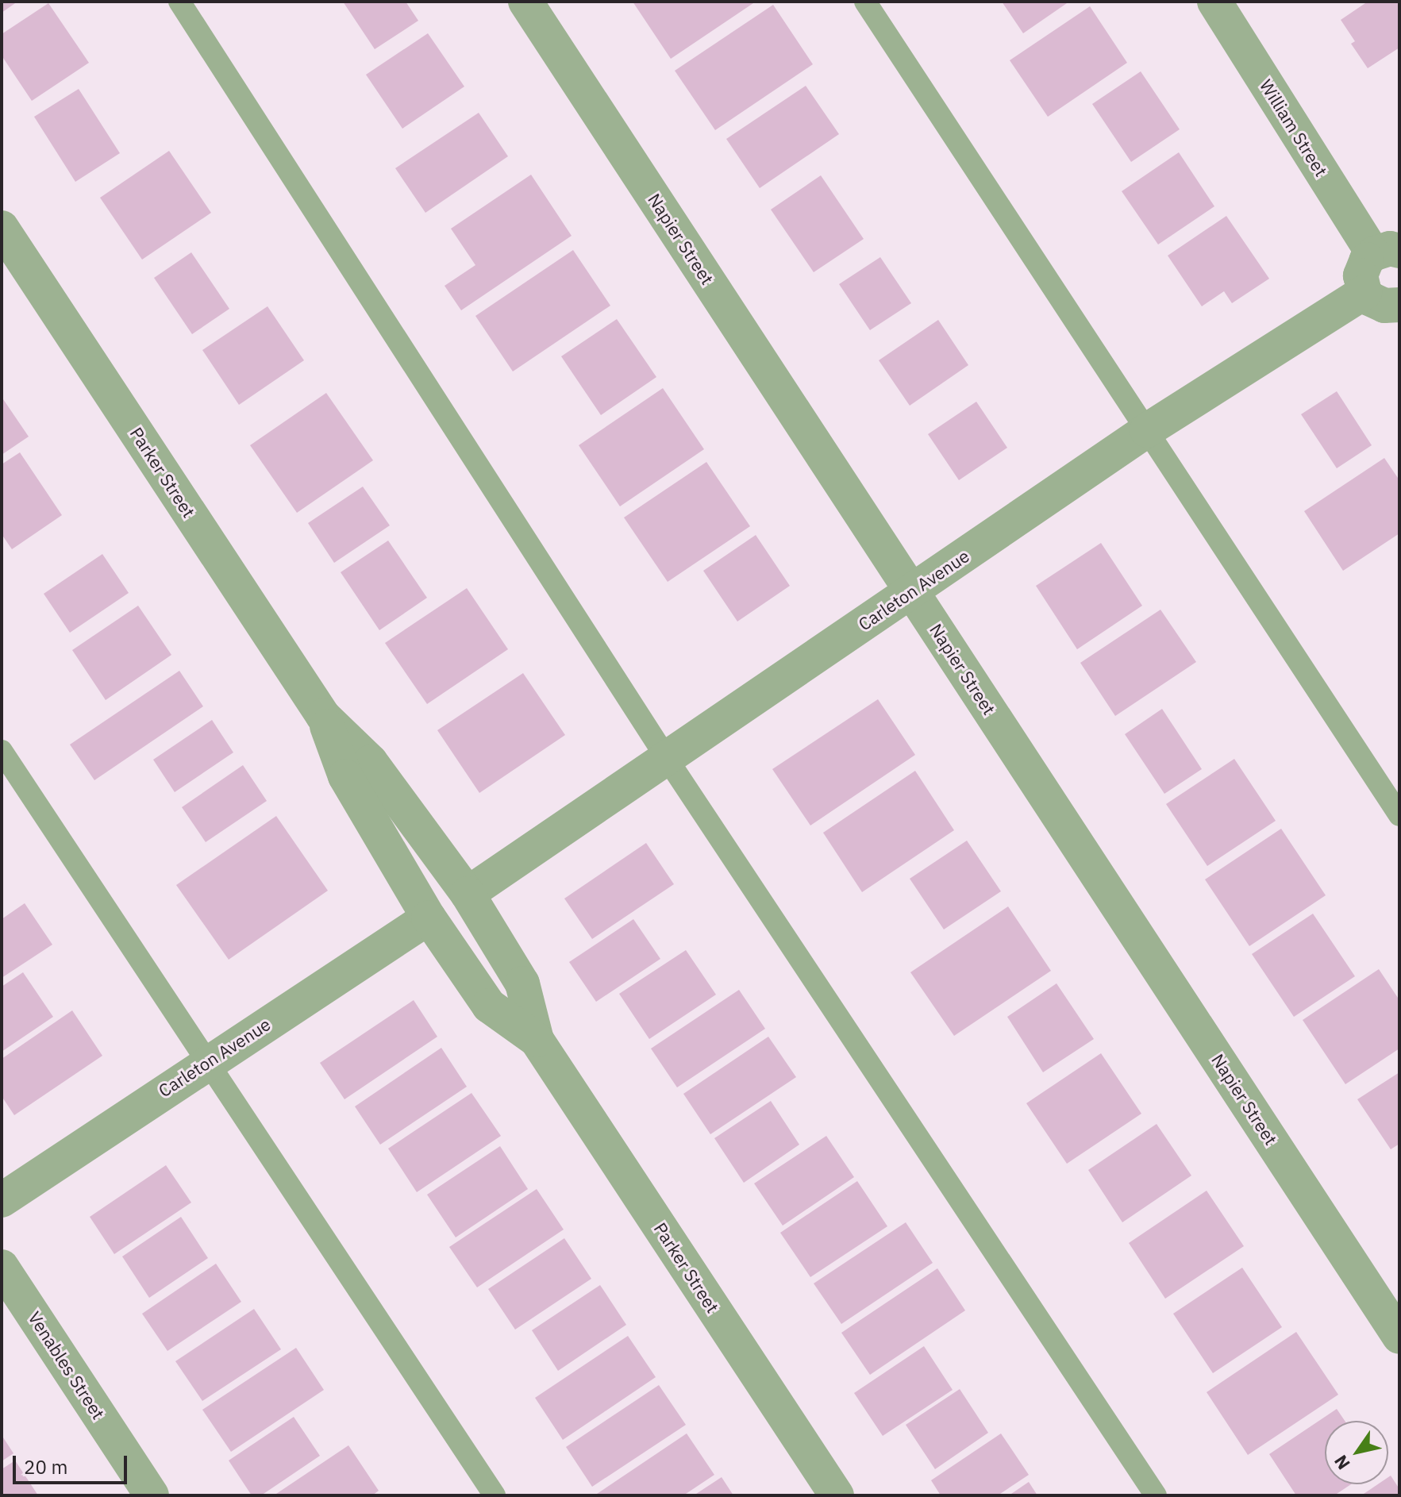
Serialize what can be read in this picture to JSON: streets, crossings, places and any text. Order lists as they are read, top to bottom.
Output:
{
  "streets": {
    "street": [
      "William Street",
      "Napier Street",
      "Parker Street",
      "Carleton Avenue",
      "Venables Street"
    ]
  },
  "crossings": [
    ["Napier Street", "Carleton Avenue"],
    ["Parker Street", "Carleton Avenue"]
  ],
  "scale_bar": "20 m",
  "north": "bottom left"
}
